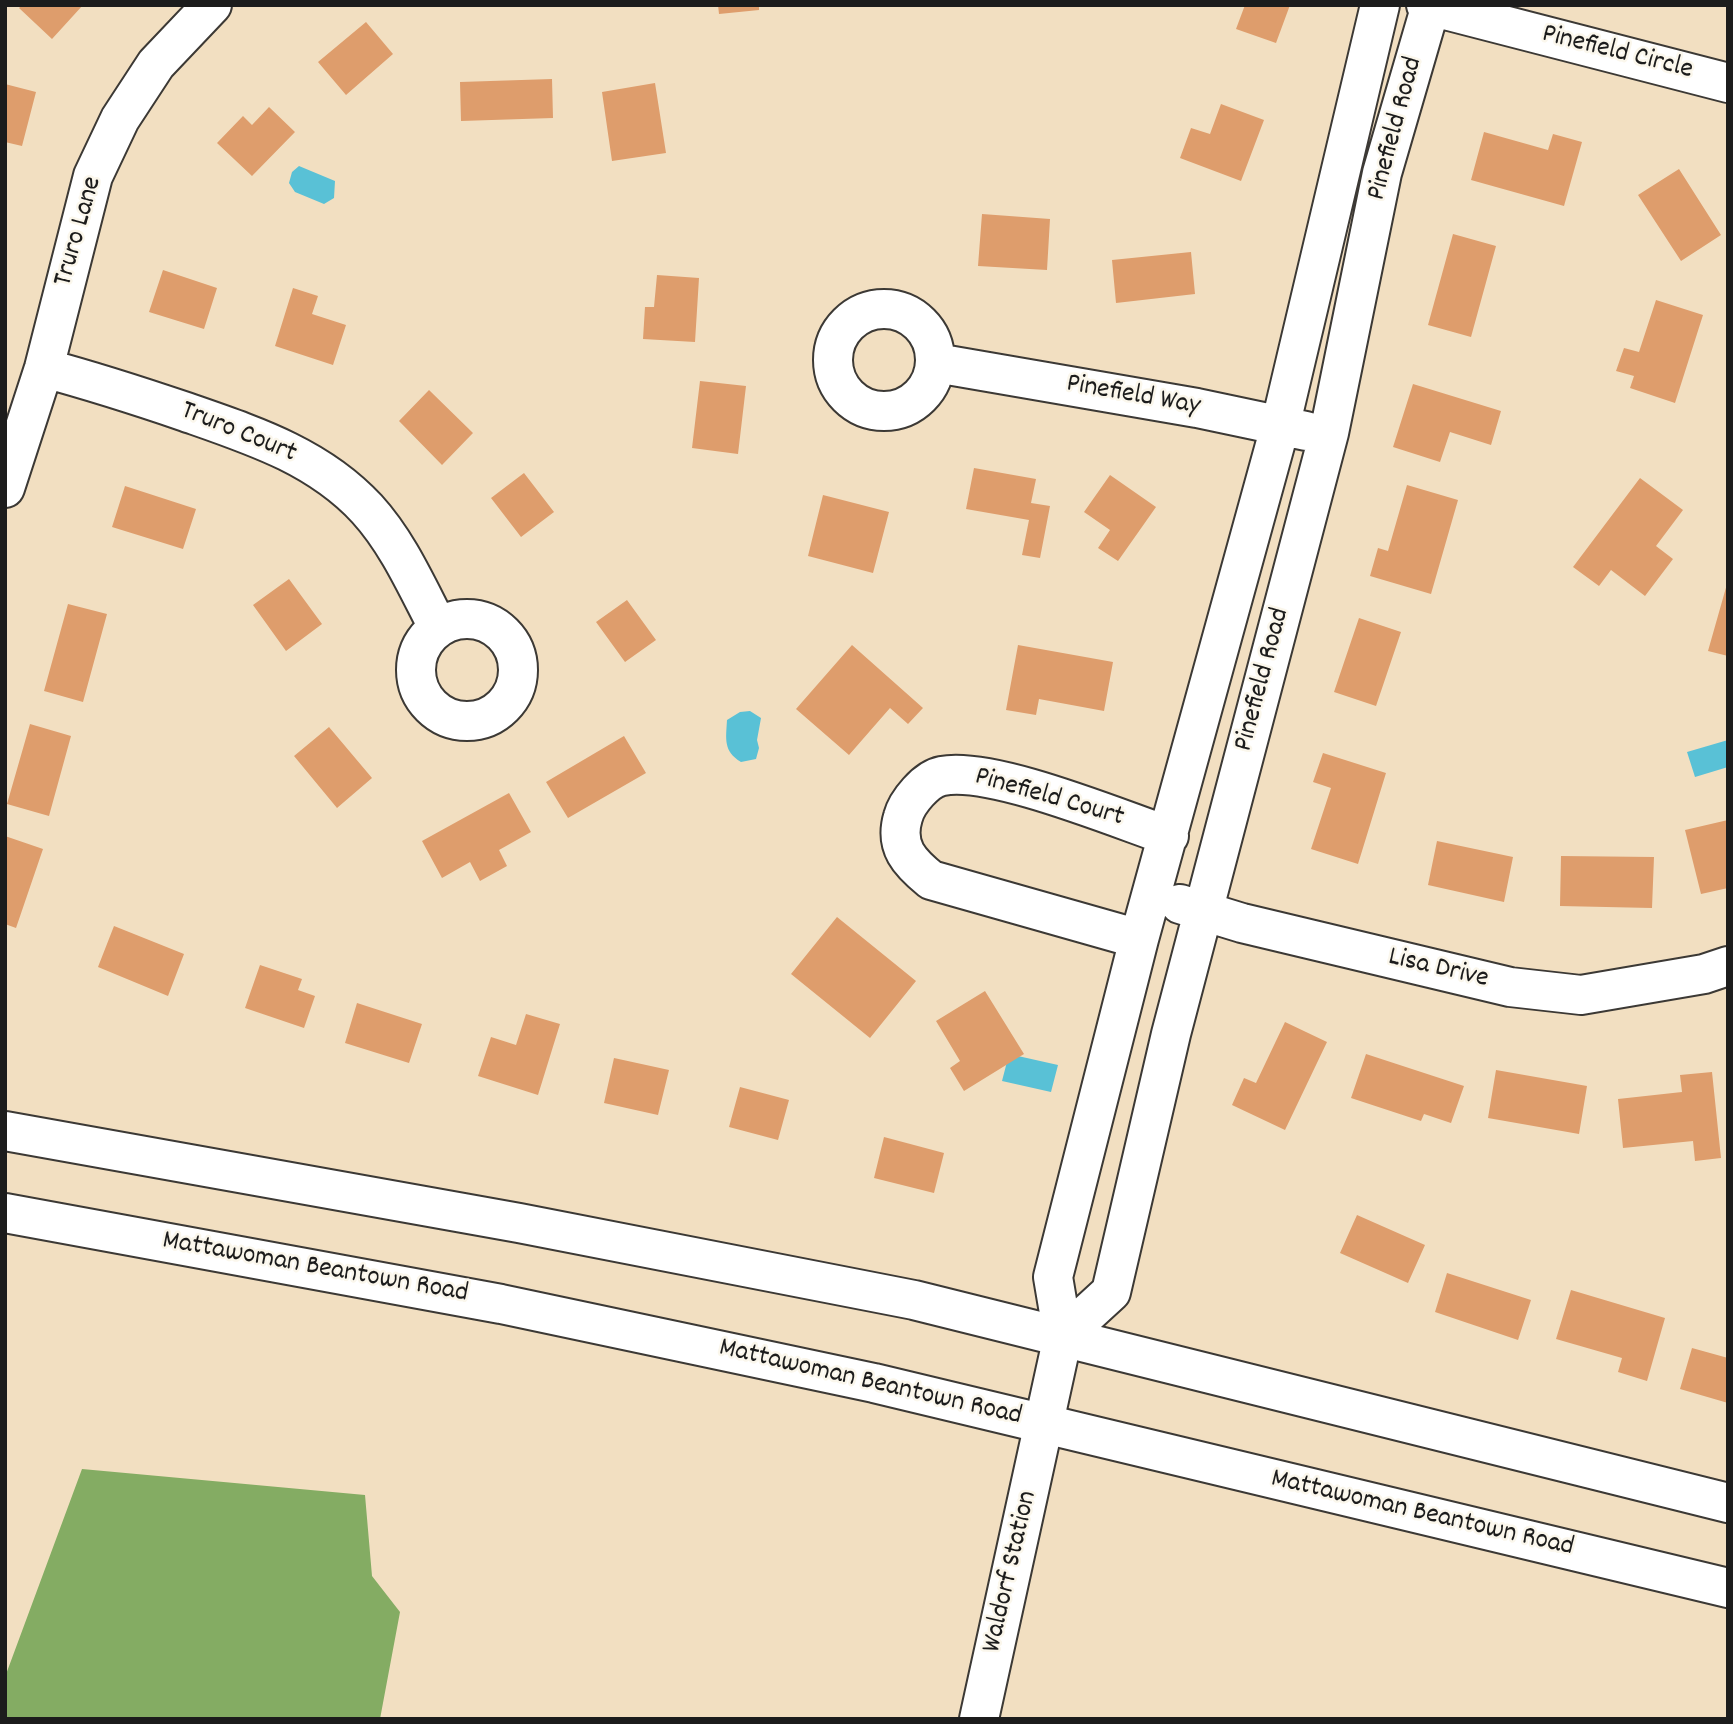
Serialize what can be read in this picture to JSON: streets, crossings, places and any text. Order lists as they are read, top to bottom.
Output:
{
  "streets": {
    "main road": [
      "Pinefield Circle",
      "Pinefield Road",
      "Truro Lane",
      "Pinefield Way",
      "Truro Court",
      "Pinefield Court",
      "Lisa Drive",
      "Mattawoman Beantown Road",
      "Waldorf Station"
    ]
  },
  "crossings": [
    ["Pinefield Circle", "Pinefield Road"],
    ["Pinefield Road", "Pinefield Way"],
    ["Pinefield Road", "Pinefield Court"],
    ["Pinefield Road", "Lisa Drive"],
    ["Pinefield Road", "Mattawoman Beantown Road"],
    ["Pinefield Road", "Waldorf Station"],
    ["Truro Lane", "Truro Court"],
    ["Mattawoman Beantown Road", "Waldorf Station"]
  ]
}
